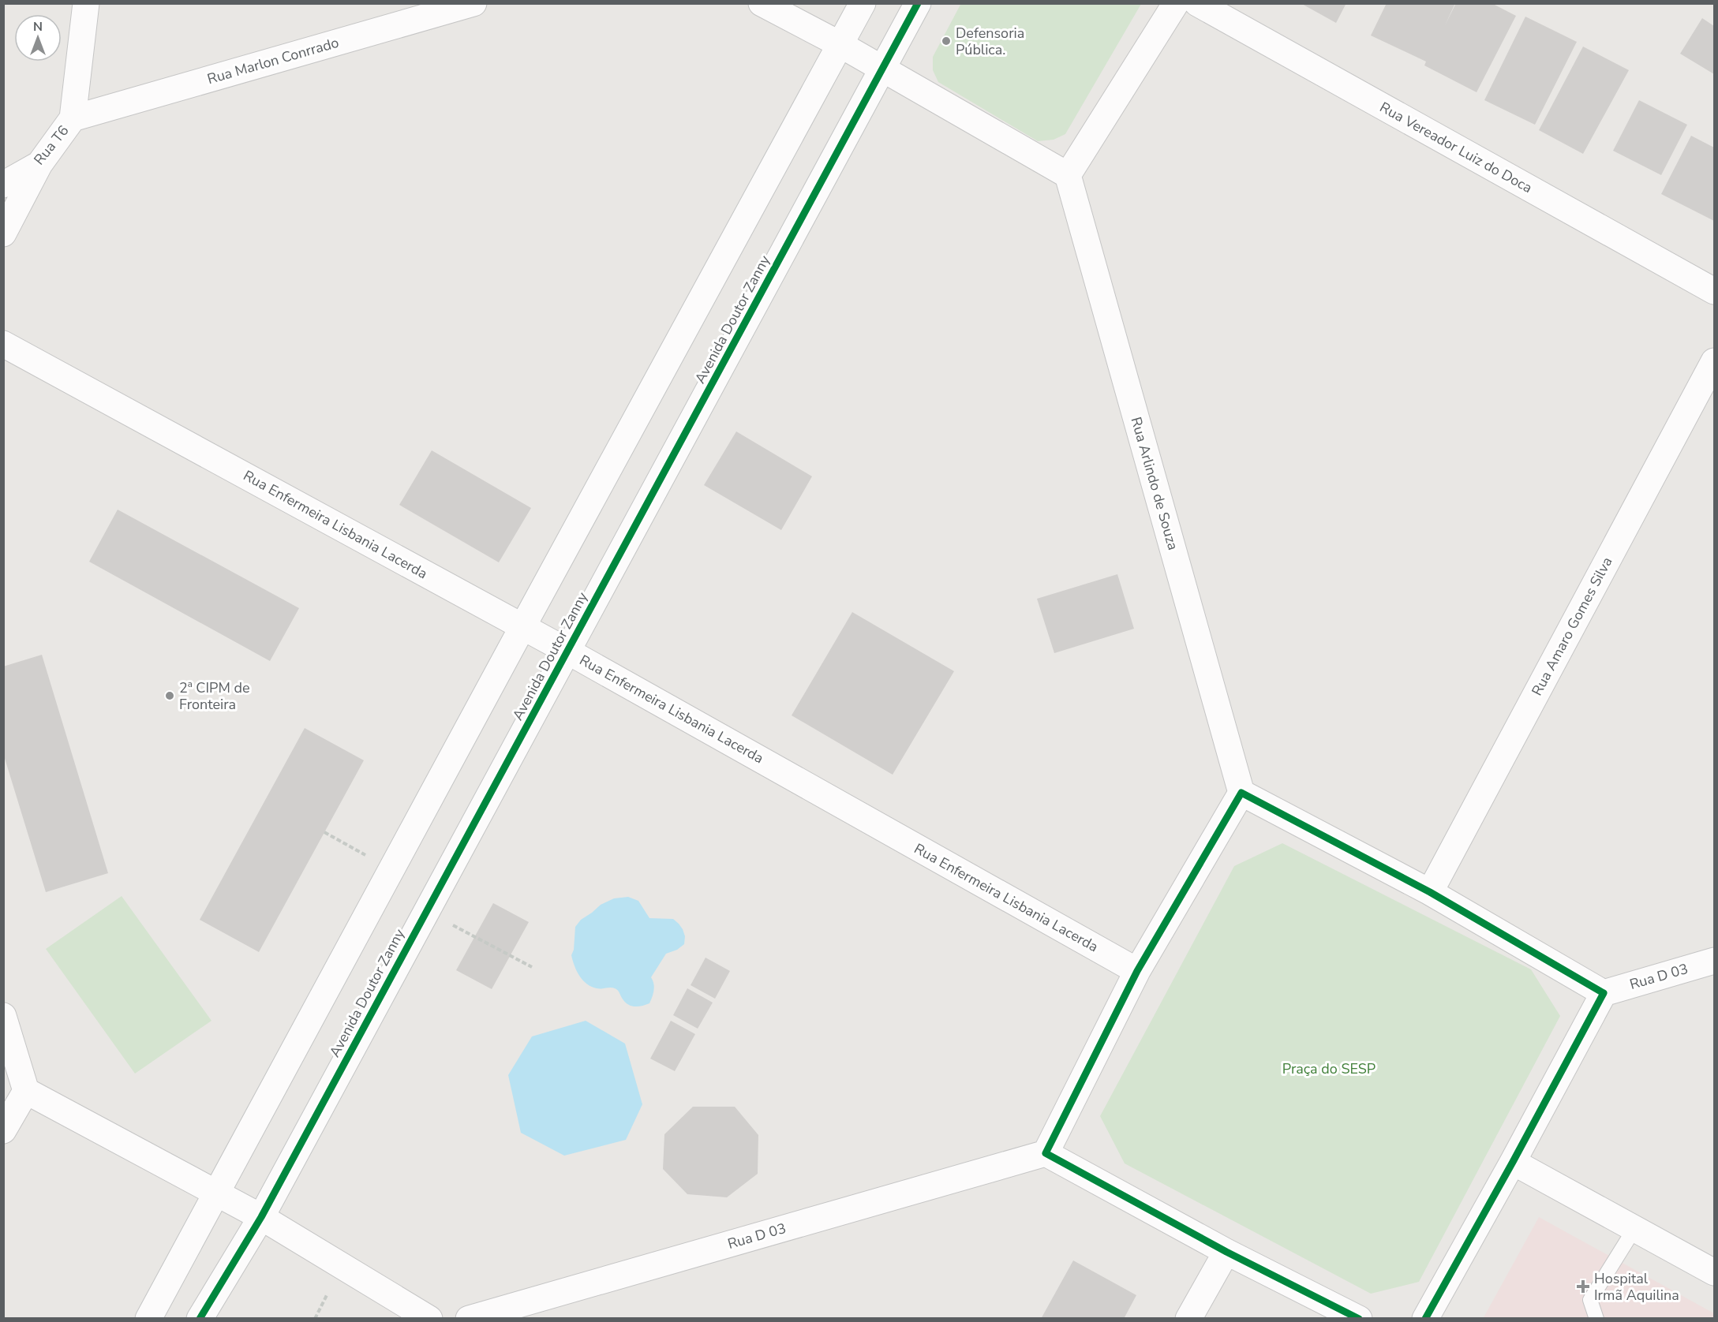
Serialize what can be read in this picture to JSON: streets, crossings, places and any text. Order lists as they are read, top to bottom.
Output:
{
  "streets": {
    "street": [
      "Rua Marlon Conrrado",
      "Rua T6",
      "Rua Vereador Luiz do Doca",
      "Avenida Doutor Zanny",
      "Rua Arlindo de Souza",
      "Rua Enfermeira Lisbania Lacerda",
      "Rua Amaro Gomes Silva",
      "Rua D 03"
    ]
  },
  "crossings": [
    ["Rua Marlon Conrrado", "Rua T6"],
    ["Avenida Doutor Zanny", "Rua Enfermeira Lisbania Lacerda"]
  ],
  "parks": ["Praça do SESP"],
  "places": {
    "other": ["Defensoria Pública.", "2ª CIPM de Fronteira"],
    "health": ["Hospital Irmã Aquilina"]
  },
  "north": "top"
}
